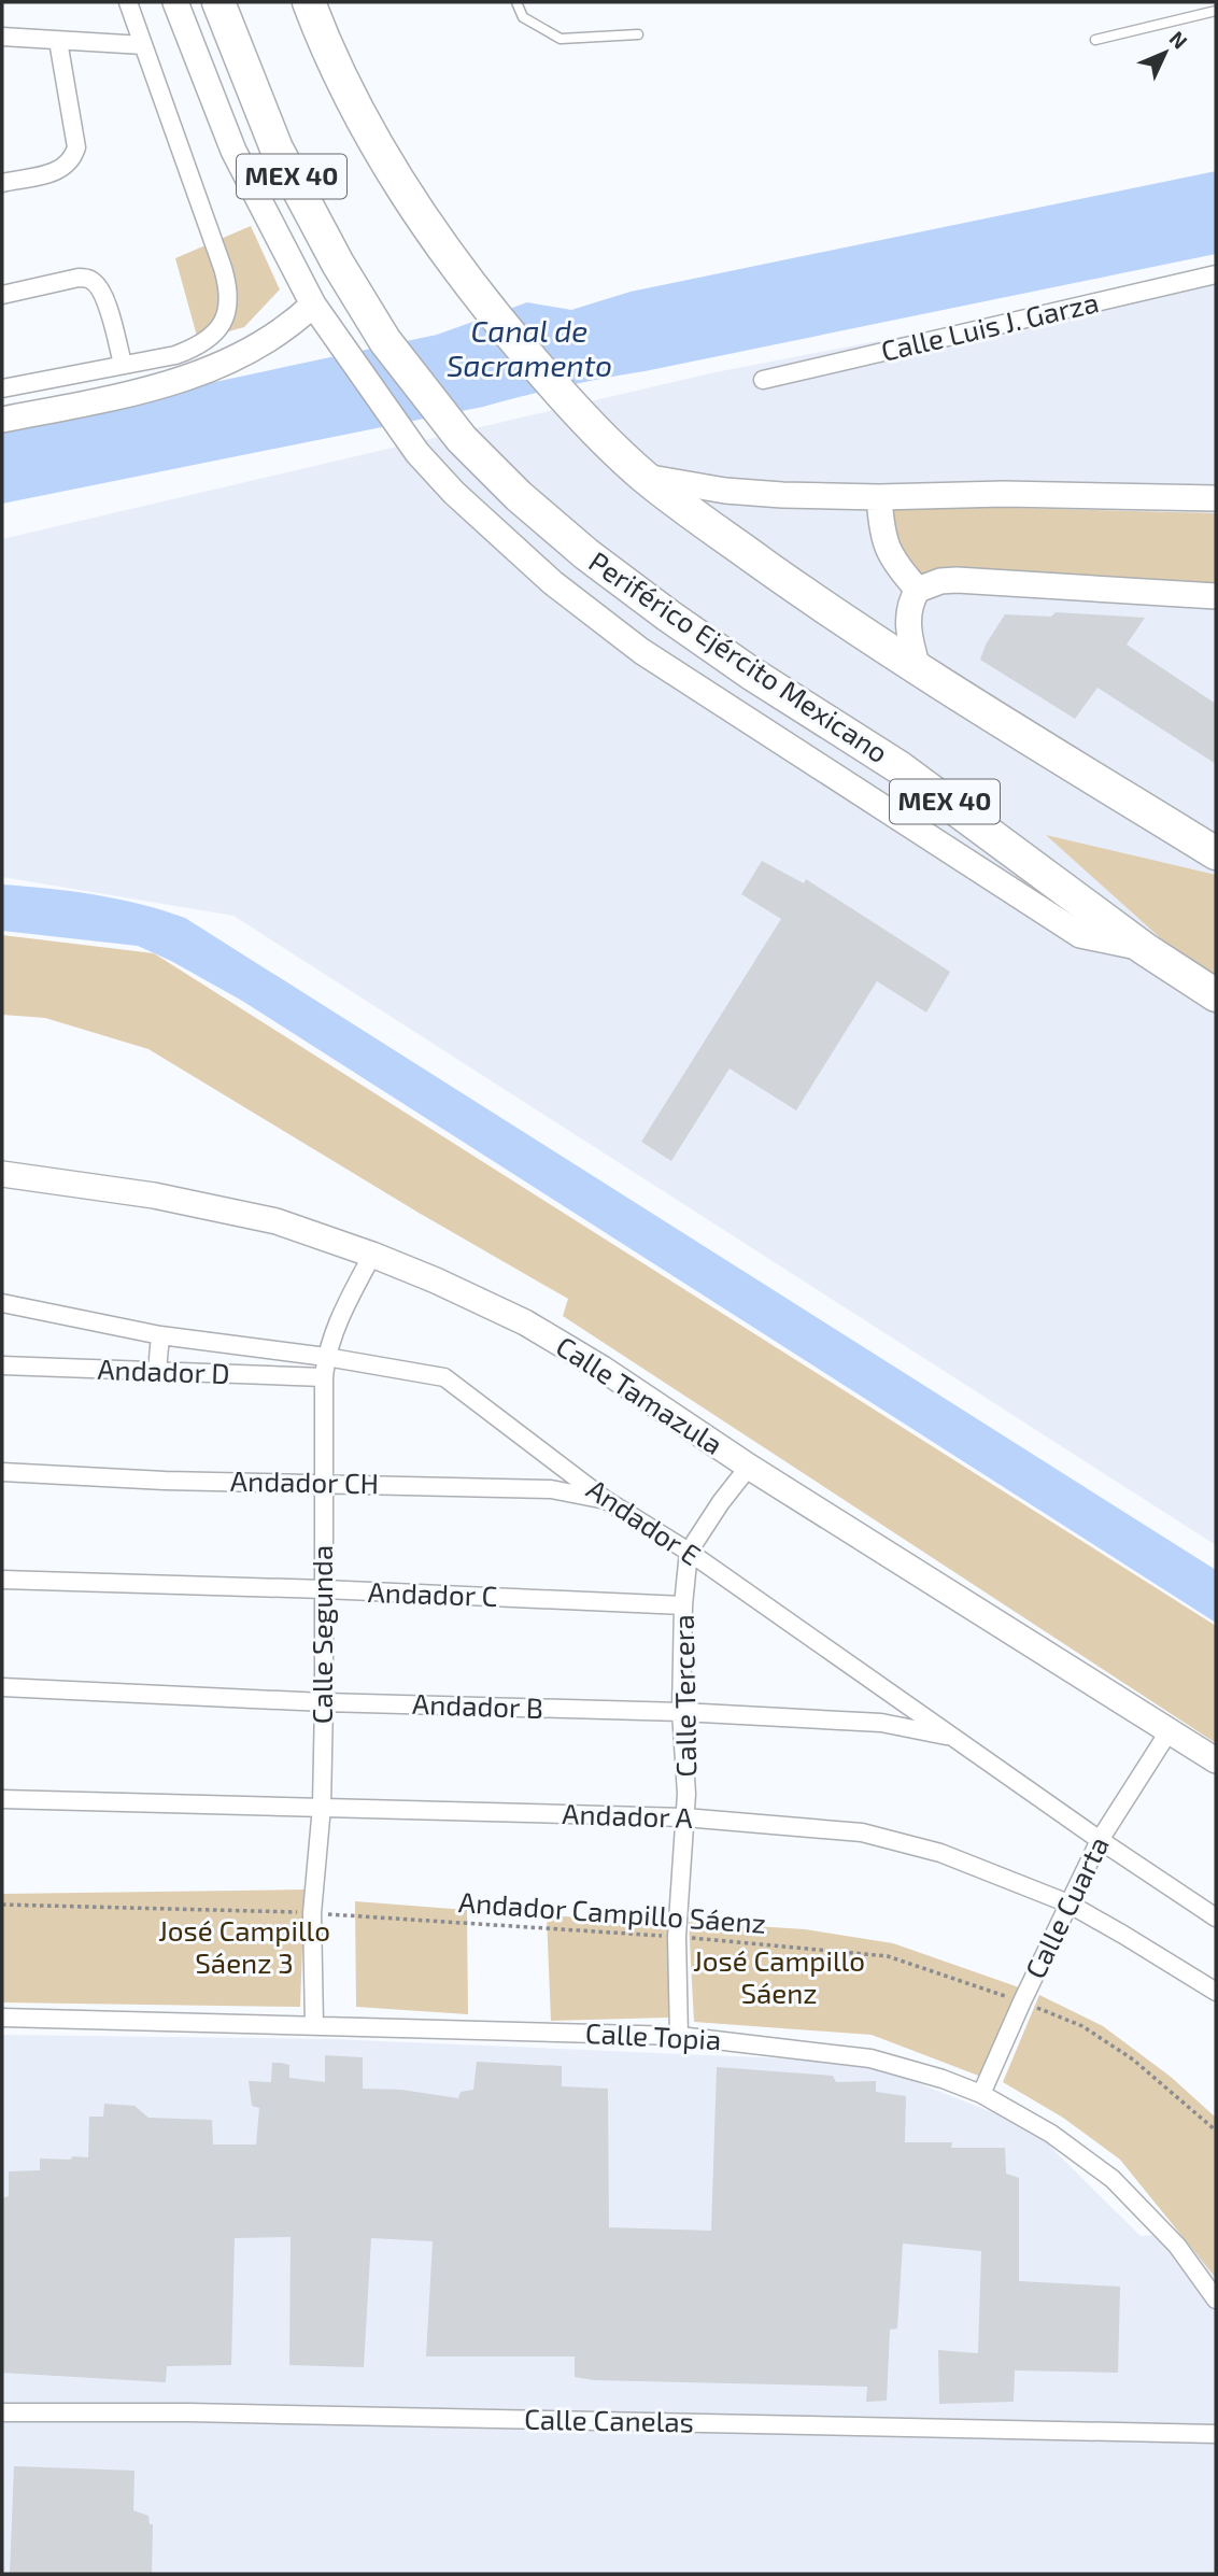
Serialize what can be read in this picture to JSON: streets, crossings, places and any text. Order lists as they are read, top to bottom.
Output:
{
  "streets": {
    "highway": ["MEX 40", "Periférico Ejército Mexicano"],
    "street": [
      "Calle Luis J. Garza",
      "Andador D",
      "Calle Tamazula",
      "Andador CH",
      "Andador E",
      "Andador C",
      "Calle Segunda",
      "Calle Tercera",
      "Andador B",
      "Andador A",
      "Calle Cuarta",
      "Calle Topia",
      "Calle Canelas"
    ],
    "path": ["Andador Campillo Sáenz"]
  },
  "crossings": [
    ["Andador D", "Calle Segunda"],
    ["Calle Tamazula", "Calle Segunda"],
    ["Calle Tamazula", "Calle Tercera"],
    ["Calle Tamazula", "Calle Cuarta"],
    ["Andador CH", "Andador E"],
    ["Andador CH", "Calle Segunda"],
    ["Andador E", "Calle Segunda"],
    ["Andador E", "Calle Tercera"],
    ["Andador E", "Andador B"],
    ["Andador E", "Calle Cuarta"],
    ["Andador C", "Calle Segunda"],
    ["Andador C", "Calle Tercera"],
    ["Calle Segunda", "Andador B"],
    ["Calle Segunda", "Andador A"],
    ["Calle Segunda", "Andador Campillo Sáenz"],
    ["Calle Segunda", "Calle Topia"],
    ["Calle Tercera", "Andador B"],
    ["Calle Tercera", "Andador A"],
    ["Calle Tercera", "Andador Campillo Sáenz"],
    ["Calle Tercera", "Calle Topia"],
    ["Andador A", "Calle Cuarta"],
    ["Calle Cuarta", "Andador Campillo Sáenz"],
    ["Calle Cuarta", "Calle Topia"]
  ],
  "water": ["Canal de Sacramento"],
  "parks": ["José Campillo Sáenz 3", "José Campillo Sáenz"],
  "north": "top right"
}
